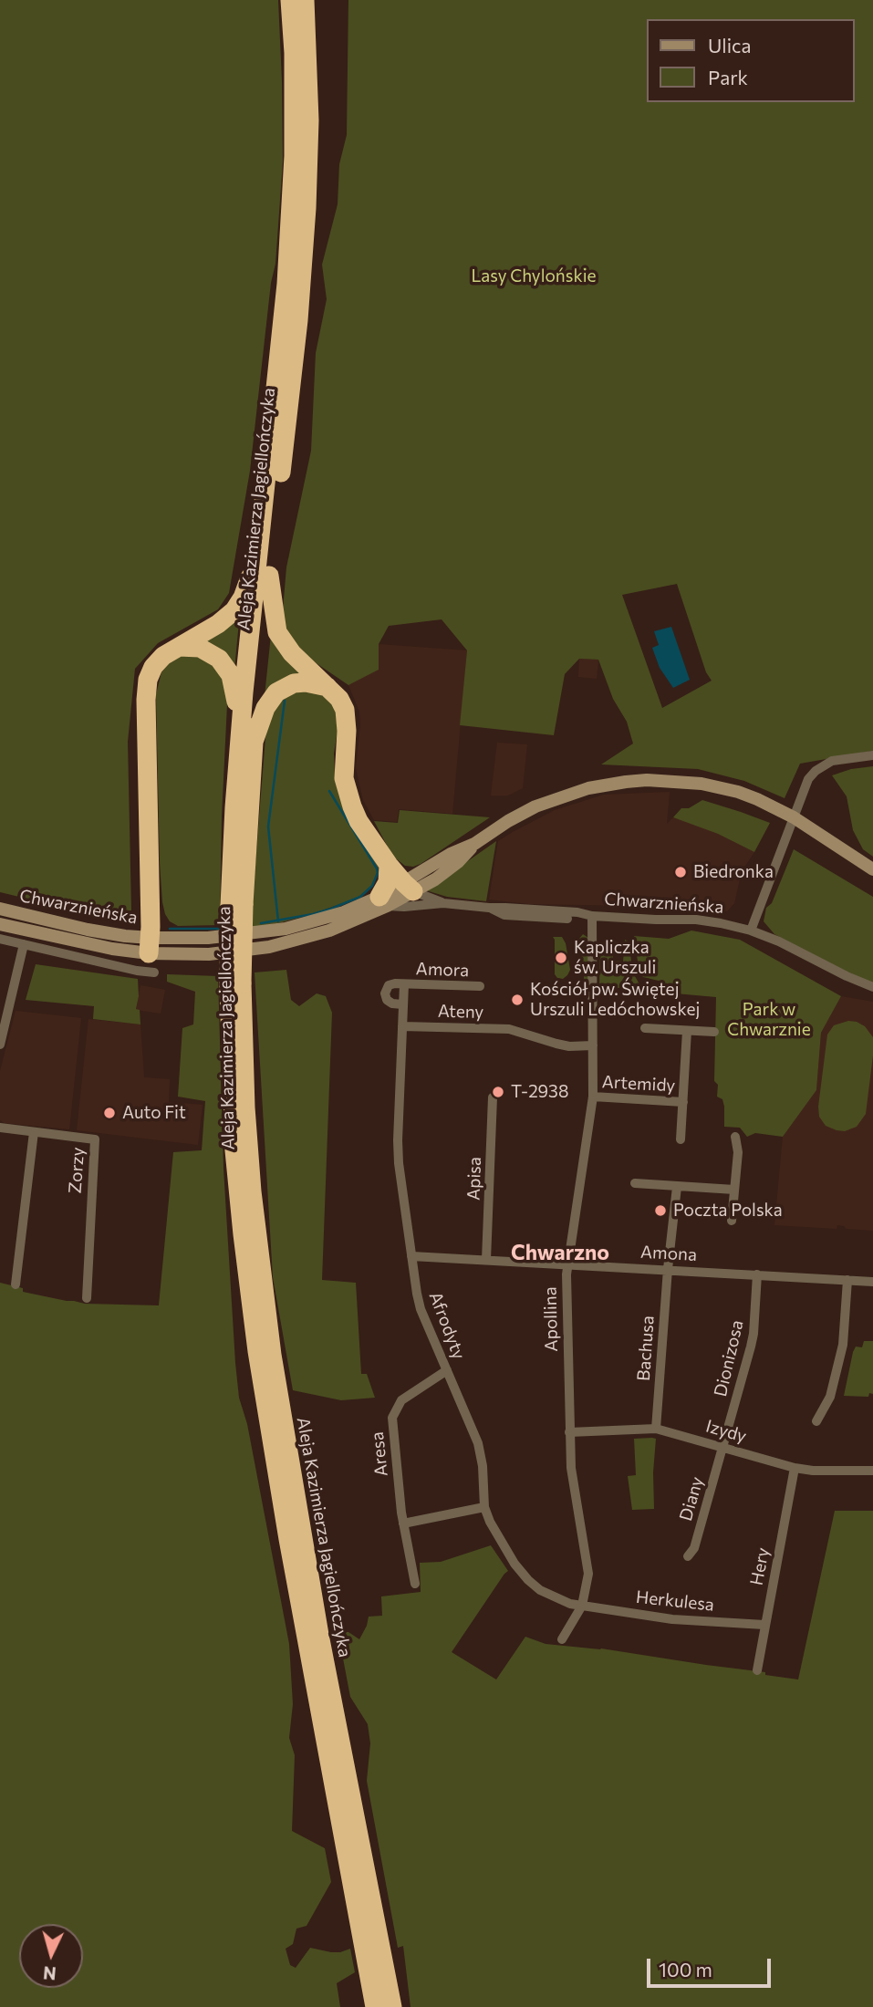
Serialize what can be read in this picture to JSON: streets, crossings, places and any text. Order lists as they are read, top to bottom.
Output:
{
  "streets": {
    "highway": ["Aleja Kazimierza Jagiellończyka"],
    "main road": ["Chwarznieńska"],
    "street": [
      "Amora",
      "Ateny",
      "Artemidy",
      "Zorzy",
      "Apisa",
      "Amona",
      "Apollina",
      "Afrodyty",
      "Bachusa",
      "Dionizosa",
      "Izydy",
      "Aresa",
      "Diany",
      "Hery",
      "Herkulesa"
    ]
  },
  "crossings": [
    ["Chwarznieńska", "Apollina"],
    ["Amora", "Afrodyty"],
    ["Ateny", "Apollina"],
    ["Ateny", "Afrodyty"],
    ["Artemidy", "Apollina"],
    ["Apisa", "Amona"],
    ["Amona", "Apollina"],
    ["Amona", "Afrodyty"],
    ["Amona", "Bachusa"],
    ["Amona", "Dionizosa"],
    ["Apollina", "Afrodyty"],
    ["Apollina", "Izydy"],
    ["Apollina", "Herkulesa"],
    ["Afrodyty", "Aresa"],
    ["Afrodyty", "Herkulesa"],
    ["Bachusa", "Izydy"],
    ["Dionizosa", "Izydy"],
    ["Dionizosa", "Diany"],
    ["Izydy", "Diany"],
    ["Izydy", "Hery"],
    ["Hery", "Herkulesa"]
  ],
  "districts": ["Chwarzno"],
  "parks": ["Lasy Chylońskie", "Park w Chwarznie"],
  "places": [
    "Biedronka",
    "Kapliczka św. Urszuli",
    "Kościół pw. Świętej Urszuli Ledóchowskej",
    "T-2938",
    "Auto Fit",
    "Poczta Polska"
  ],
  "legend": ["Ulica", "Park"],
  "scale_bar": "100 m",
  "north": "bottom"
}
